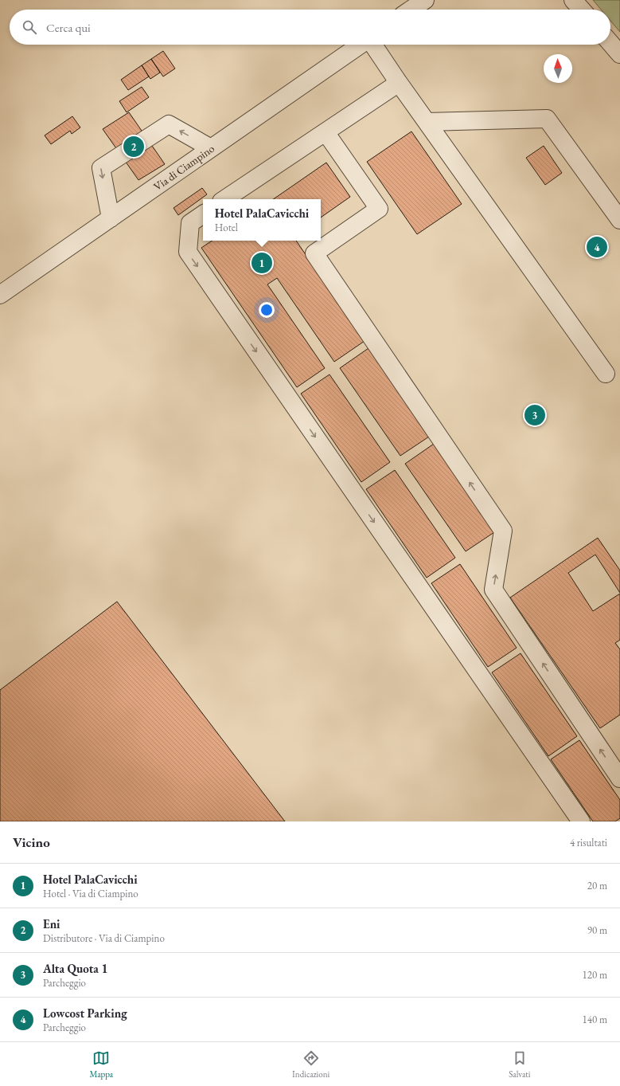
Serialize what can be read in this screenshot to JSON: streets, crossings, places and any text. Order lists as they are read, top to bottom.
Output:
{
  "streets": {
    "street": ["Via di Ciampino"]
  },
  "north": "top",
  "page": {
    "search": "Cerca qui",
    "pins": [
      "2",
      "4",
      "1",
      "3"
    ],
    "popup": ["Hotel PalaCavicchi", "Hotel"],
    "heading": ["Vicino", "4 risultati"],
    "list": [
      {
        "mark": "1",
        "name": "Hotel PalaCavicchi",
        "note": "Hotel · Via di Ciampino",
        "value": "20 m"
      },
      {
        "mark": "2",
        "name": "Eni",
        "note": "Distributore · Via di Ciampino",
        "value": "90 m"
      },
      {
        "mark": "3",
        "name": "Alta Quota 1",
        "note": "Parcheggio",
        "value": "120 m"
      },
      {
        "mark": "4",
        "name": "Lowcost Parking",
        "note": "Parcheggio",
        "value": "140 m"
      }
    ],
    "nav": ["Mappa", "Indicazioni", "Salvati"]
  }
}
